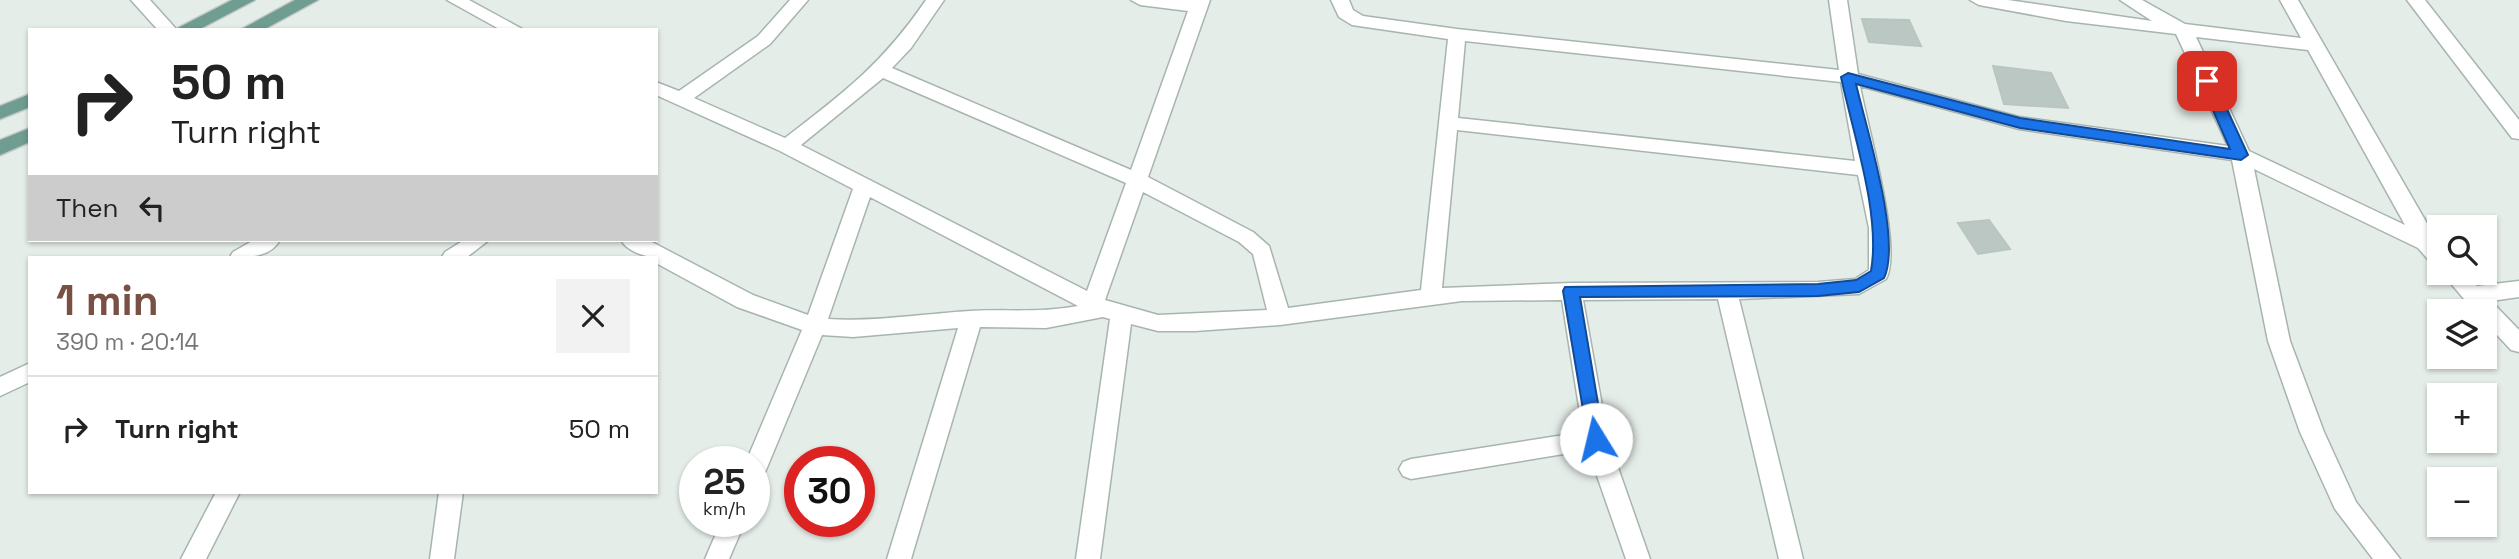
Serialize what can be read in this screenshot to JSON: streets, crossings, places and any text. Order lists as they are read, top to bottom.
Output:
{
  "page": {
    "turn": ["50 m", "Turn right"],
    "then": "Then",
    "map_buttons": ["+", "−"],
    "heading": ["1 min", "390 m · 20:14"],
    "list": [
      {
        "name": "Turn right",
        "value": "50 m"
      }
    ],
    "speed": "25 km/h",
    "limit": "30"
  }
}
